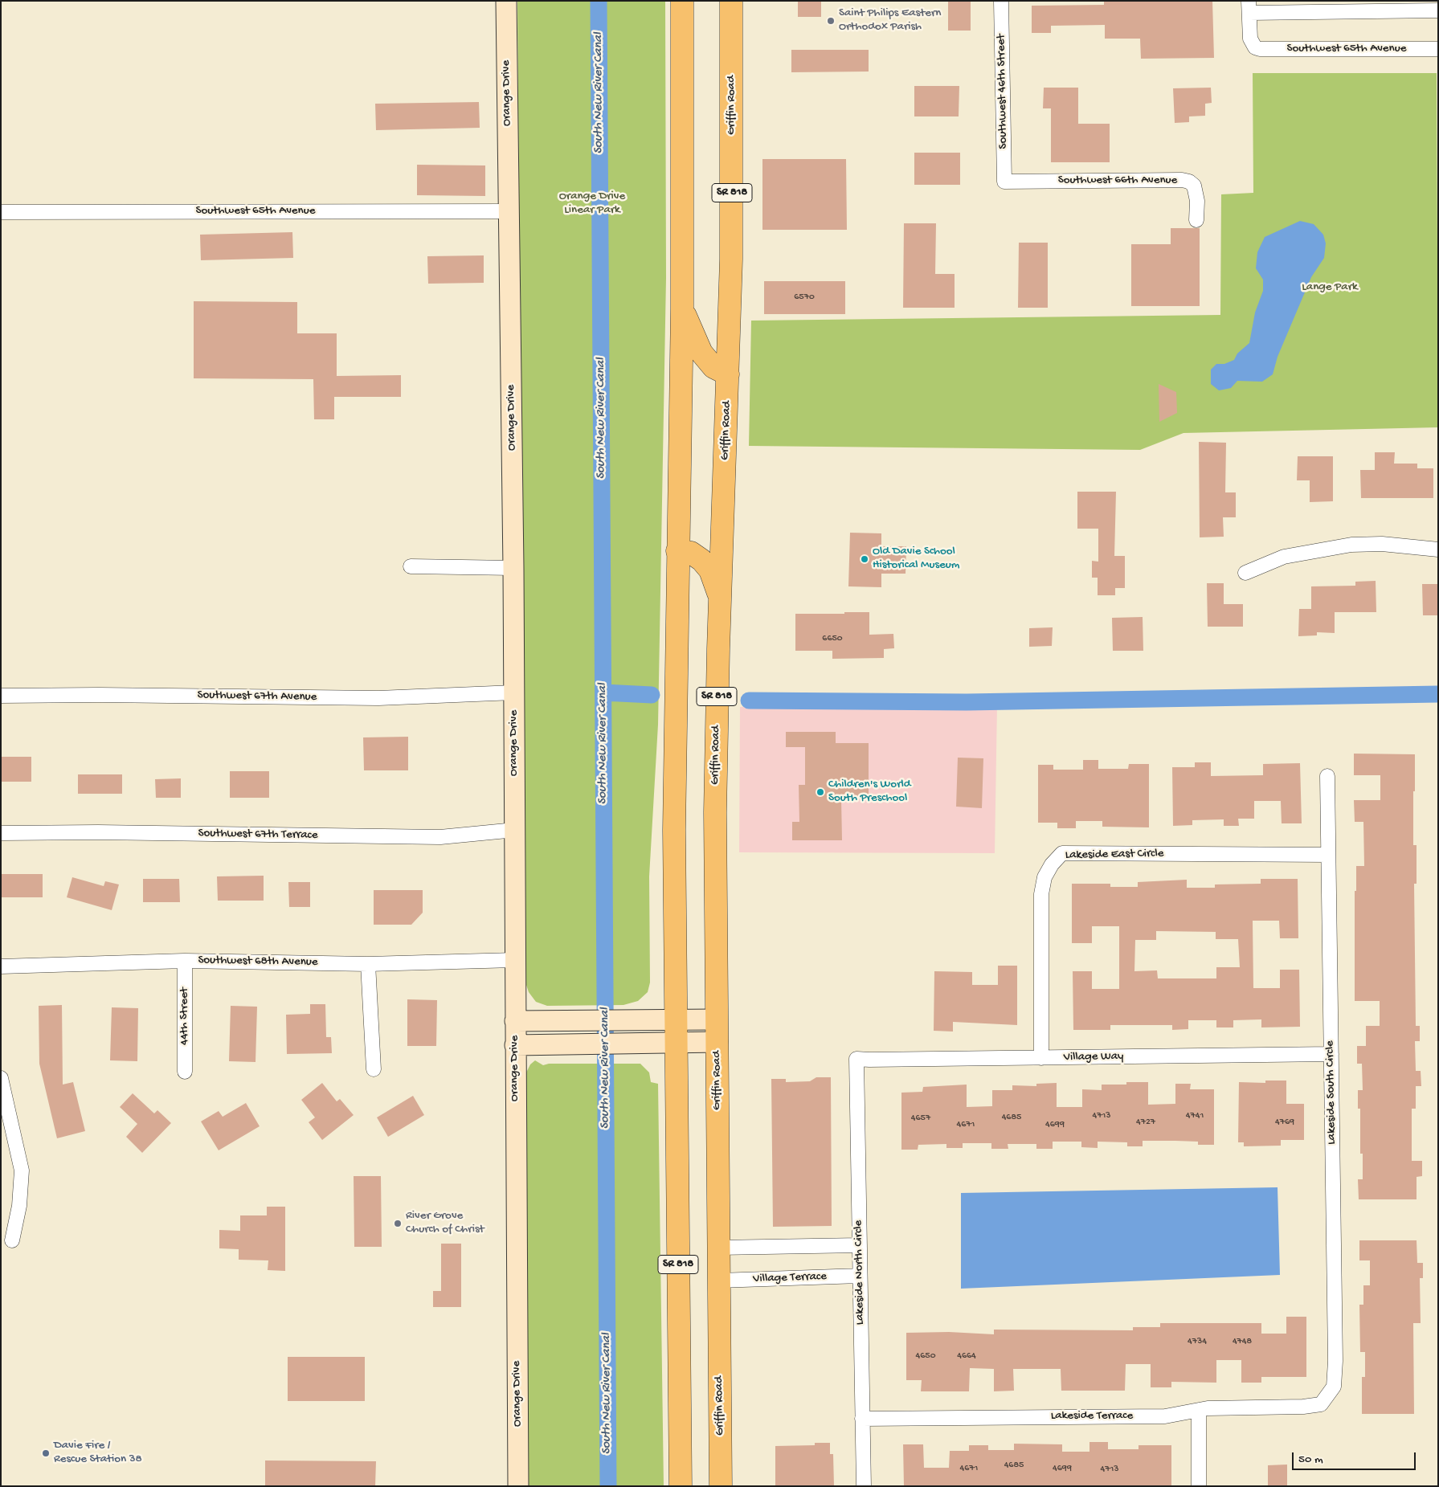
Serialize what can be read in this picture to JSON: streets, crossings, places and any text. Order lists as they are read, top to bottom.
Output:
{
  "streets": {
    "main road": ["Griffin Road", "SR 818"],
    "street": [
      "Southwest 65th Avenue",
      "Southwest 46th Street",
      "Orange Drive",
      "Southwest 66th Avenue",
      "Southwest 67th Avenue",
      "Southwest 67th Terrace",
      "Lakeside East Circle",
      "Southwest 68th Avenue",
      "44th Street",
      "Village Way",
      "Lakeside South Circle",
      "Lakeside North Circle",
      "Village Terrace",
      "Lakeside Terrace"
    ]
  },
  "crossings": [
    ["Southwest 65th Avenue", "Orange Drive"],
    ["Southwest 46th Street", "Southwest 66th Avenue"],
    ["Orange Drive", "Southwest 67th Avenue"],
    ["Orange Drive", "Southwest 67th Terrace"],
    ["Orange Drive", "Southwest 68th Avenue"],
    ["Griffin Road", "Village Terrace"],
    ["Lakeside East Circle", "Village Way"],
    ["Lakeside East Circle", "Lakeside South Circle"],
    ["Southwest 68th Avenue", "44th Street"],
    ["Village Way", "Lakeside South Circle"],
    ["Village Way", "Lakeside North Circle"],
    ["Lakeside South Circle", "Lakeside Terrace"],
    ["Lakeside North Circle", "Village Terrace"],
    ["Lakeside North Circle", "Lakeside Terrace"]
  ],
  "water": ["South New River Canal"],
  "parks": ["Orange Drive Linear Park", "Lange Park"],
  "places": [
    "Saint Philips Eastern Orthodox Parish",
    "Old Davie School Historical Museum",
    "Children's World South Preschool",
    "River Grove Church of Christ",
    "Davie Fire / Rescue Station 38"
  ],
  "house_numbers": [
    "6570",
    "6650",
    "4713",
    "4741",
    "4685",
    "4657",
    "4727",
    "4769",
    "4671",
    "4699",
    "4734",
    "4748",
    "4650",
    "4664",
    "4685",
    "4671",
    "4699",
    "4713"
  ],
  "scale_bar": "50 m"
}
